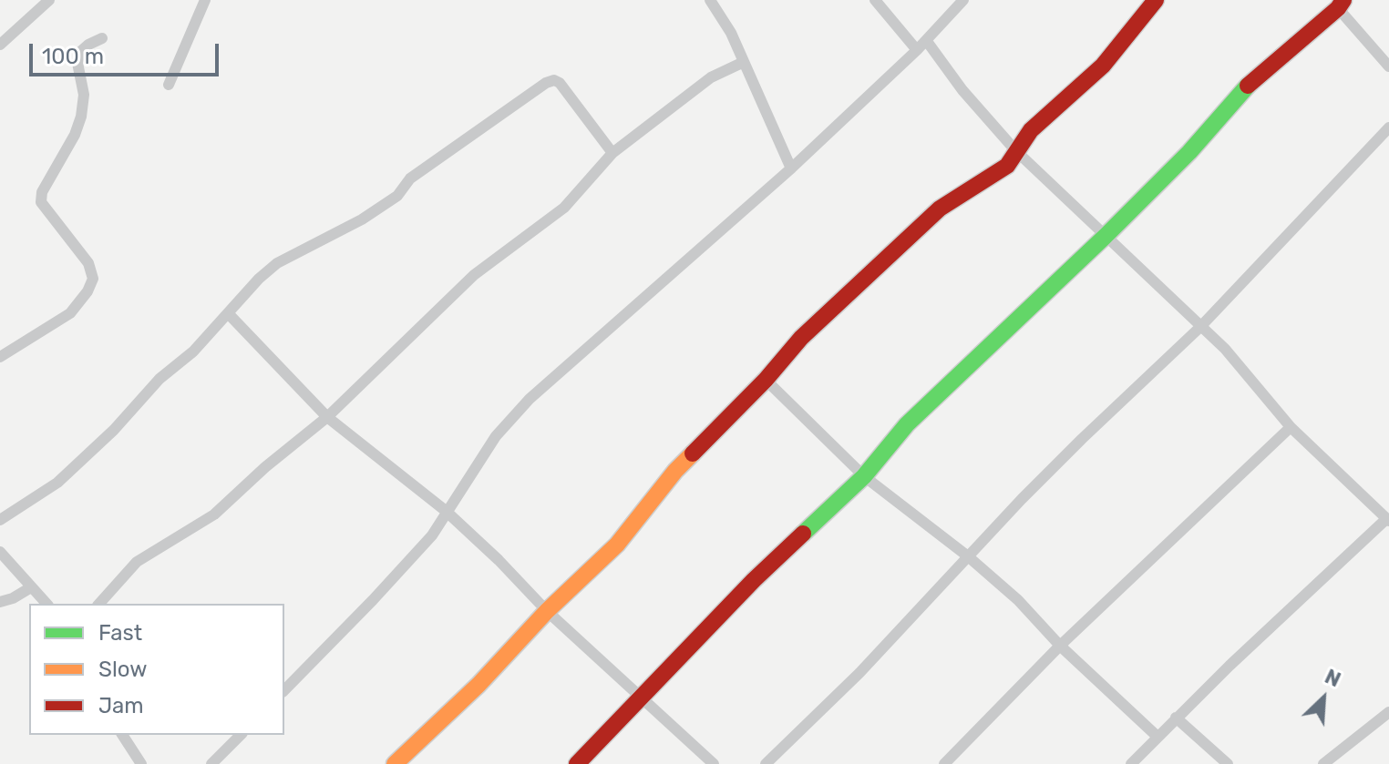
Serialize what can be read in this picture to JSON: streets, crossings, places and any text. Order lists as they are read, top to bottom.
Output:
{
  "legend": ["Fast", "Slow", "Jam"],
  "scale_bar": "100 m",
  "north": "top right"
}
